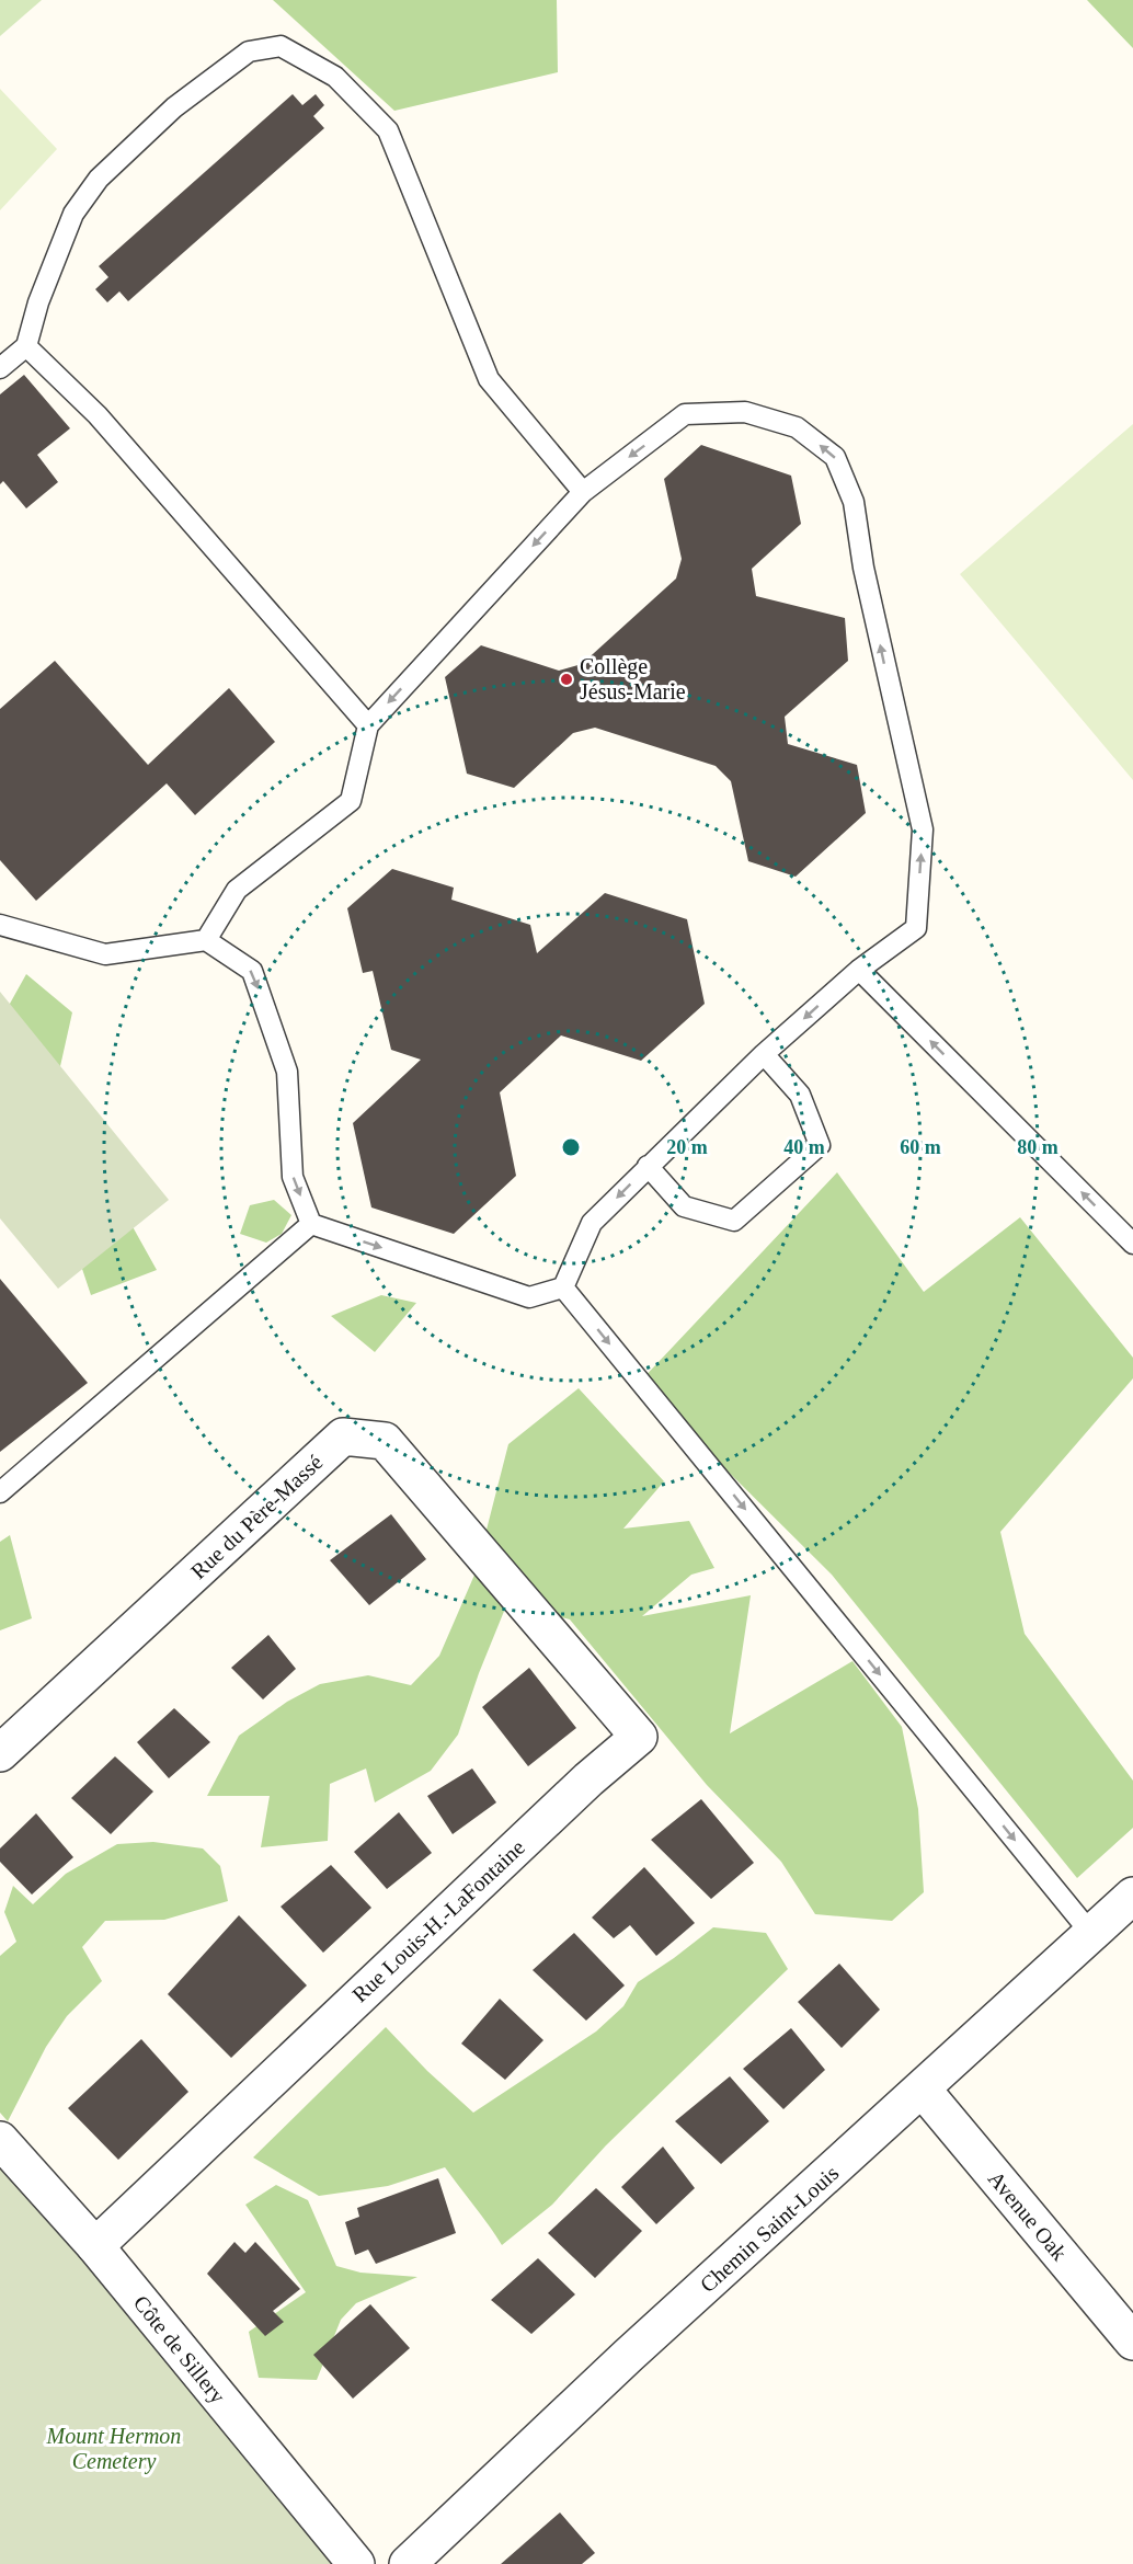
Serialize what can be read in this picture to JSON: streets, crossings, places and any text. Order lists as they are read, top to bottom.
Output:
{
  "streets": {
    "street": [
      "Rue du Père-Massé",
      "Rue Louis-H.-LaFontaine",
      "Avenue Oak",
      "Chemin Saint-Louis",
      "Côte de Sillery"
    ]
  },
  "crossings": [
    ["Rue du Père-Massé", "Rue Louis-H.-LaFontaine"],
    ["Rue Louis-H.-LaFontaine", "Côte de Sillery"],
    ["Avenue Oak", "Chemin Saint-Louis"]
  ],
  "parks": ["Mount Hermon Cemetery"],
  "places": ["Collège Jésus-Marie"],
  "rings": [
    "20 m",
    "40 m",
    "60 m",
    "80 m"
  ]
}
